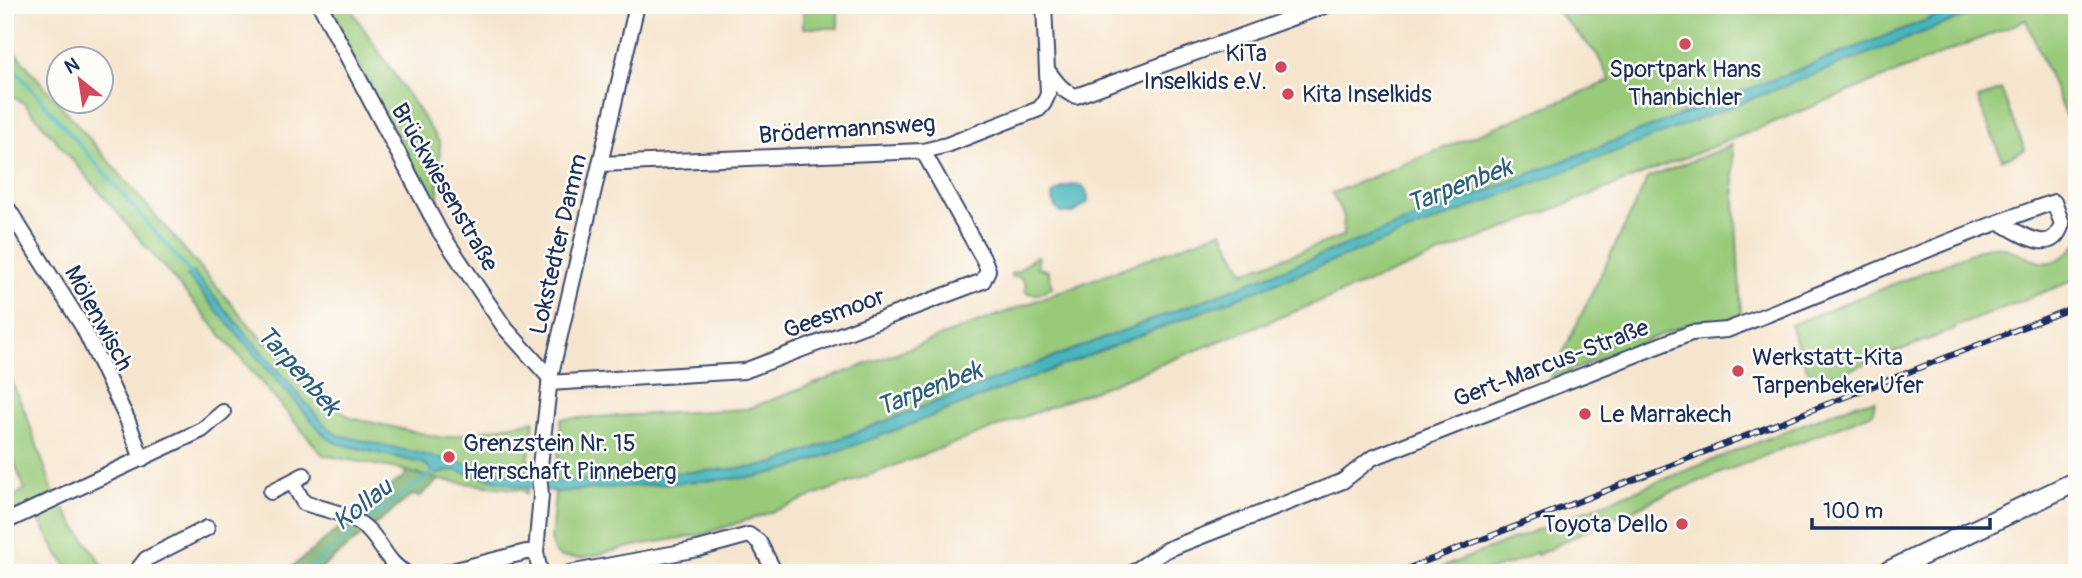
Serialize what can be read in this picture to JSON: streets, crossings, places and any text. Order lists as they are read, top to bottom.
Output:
{
  "streets": {
    "street": [
      "Brödermannsweg",
      "Brückwiesenstraße",
      "Lokstedter Damm",
      "Geesmoor",
      "Mölenwisch",
      "Gert-Marcus-Straße"
    ]
  },
  "crossings": [
    ["Brödermannsweg", "Lokstedter Damm"],
    ["Brödermannsweg", "Geesmoor"],
    ["Brückwiesenstraße", "Lokstedter Damm"],
    ["Brückwiesenstraße", "Geesmoor"],
    ["Lokstedter Damm", "Geesmoor"]
  ],
  "water": ["Tarpenbek", "Kollau"],
  "places": [
    "Sportpark Hans Thanbichler",
    "KiTa Inselkids e.V.",
    "Kita Inselkids",
    "Werkstatt-Kita Tarpenbeker Ufer",
    "Le Marrakech",
    "Grenzstein Nr. 15 Herrschaft Pinneberg",
    "Toyota Dello"
  ],
  "scale_bar": "100 m",
  "north": "top left"
}
